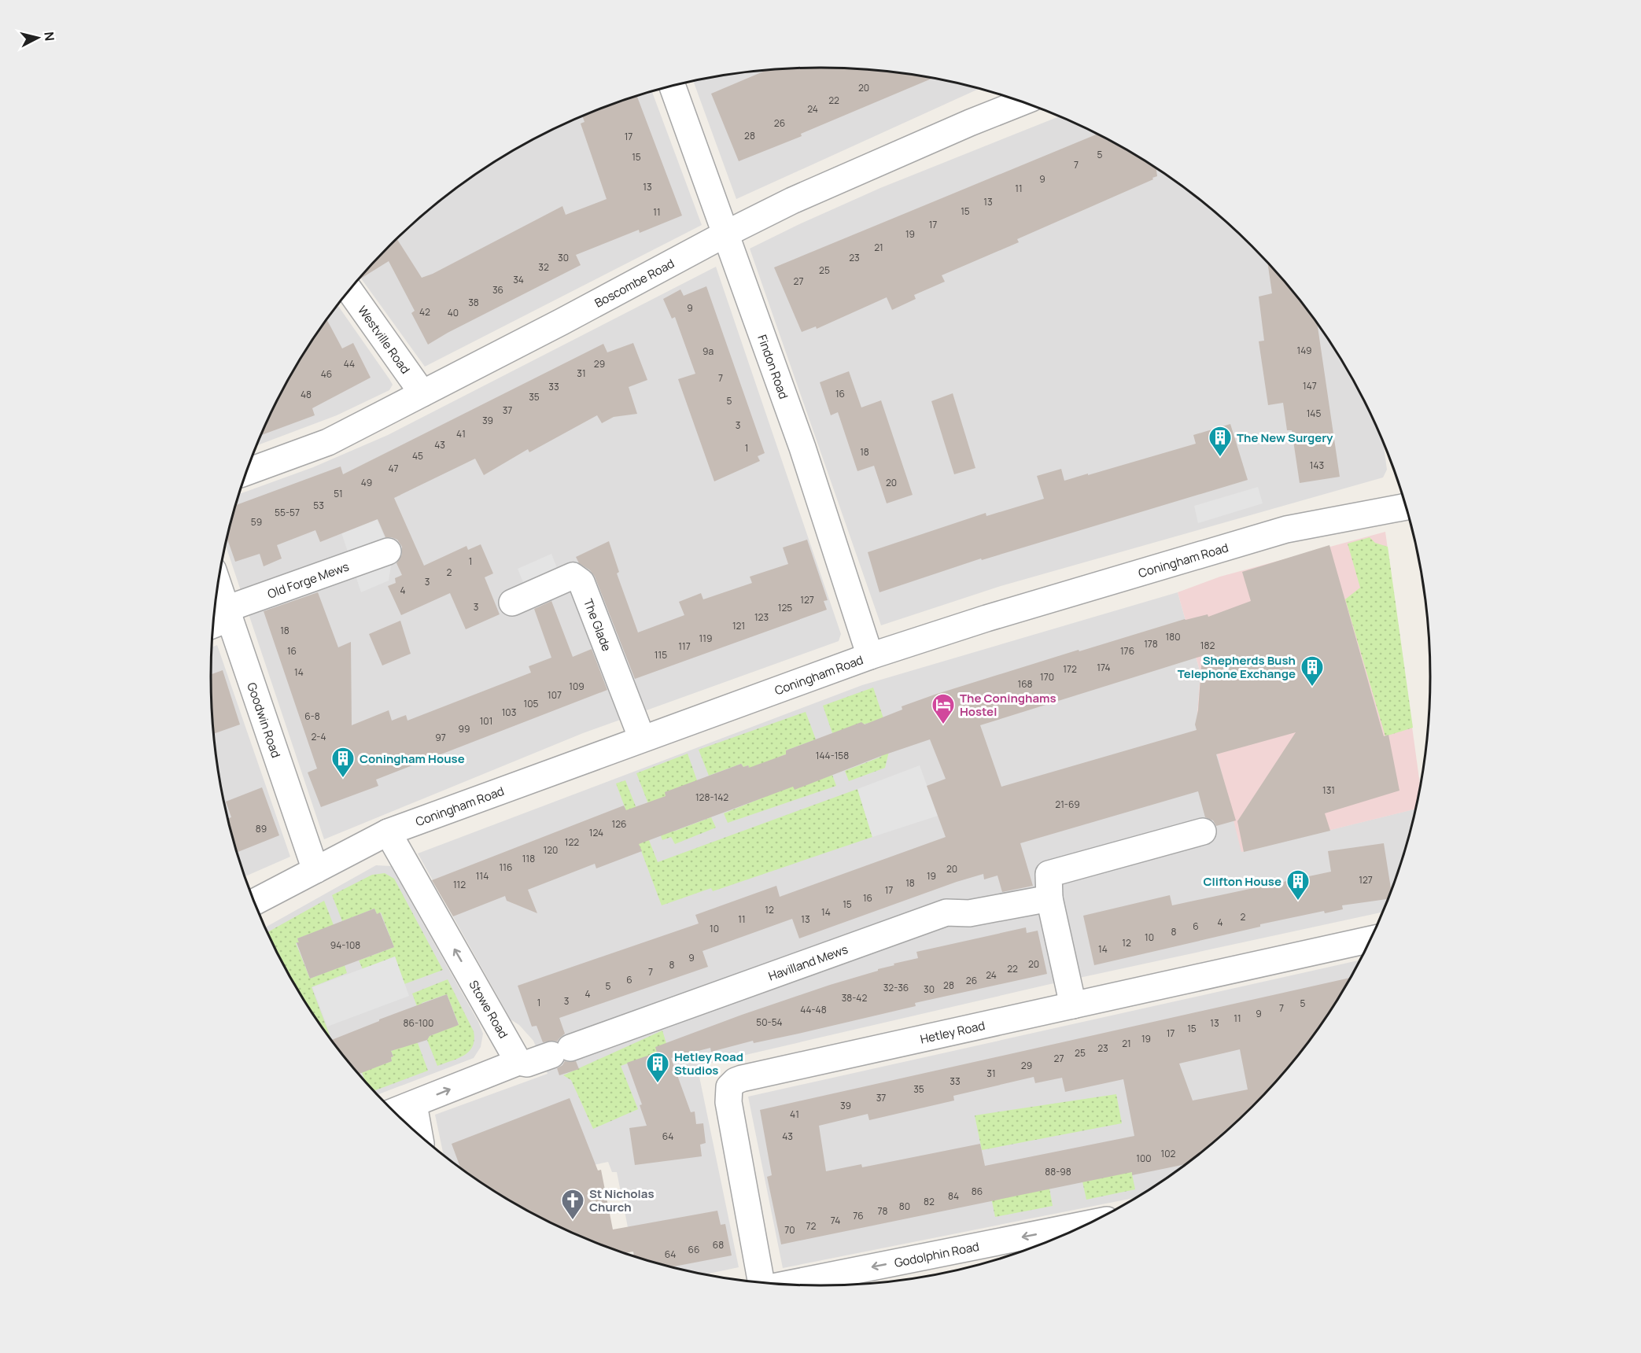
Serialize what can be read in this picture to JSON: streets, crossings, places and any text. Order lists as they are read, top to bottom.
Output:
{
  "streets": {
    "street": [
      "Boscombe Road",
      "Westville Road",
      "Findon Road",
      "Coningham Road",
      "Old Forge Mews",
      "The Glade",
      "Goodwin Road",
      "Havilland Mews",
      "Stowe Road",
      "Hetley Road",
      "Godolphin Road"
    ]
  },
  "crossings": [
    ["Boscombe Road", "Westville Road"],
    ["Boscombe Road", "Findon Road"],
    ["Findon Road", "Coningham Road"],
    ["Coningham Road", "The Glade"],
    ["Coningham Road", "Goodwin Road"],
    ["Coningham Road", "Stowe Road"],
    ["Old Forge Mews", "Goodwin Road"],
    ["Havilland Mews", "Stowe Road"]
  ],
  "one_way": ["Stowe Road", "Godolphin Road"],
  "places": {
    "building": [
      "The New Surgery",
      "Shepherds Bush Telephone Exchange",
      "Coningham House",
      "Clifton House",
      "Hetley Road Studios"
    ],
    "hotel": ["The Coninghams Hostel"],
    "church": ["St Nicholas Church"]
  },
  "house_numbers": [
    "20",
    "22",
    "24",
    "26",
    "28",
    "17",
    "5",
    "15",
    "7",
    "9",
    "13",
    "11",
    "13",
    "15",
    "11",
    "17",
    "19",
    "21",
    "30",
    "23",
    "32",
    "25",
    "34",
    "27",
    "36",
    "38",
    "9",
    "42",
    "40",
    "149",
    "9a",
    "44",
    "29",
    "31",
    "46",
    "7",
    "147",
    "33",
    "16",
    "48",
    "35",
    "5",
    "37",
    "145",
    "39",
    "3",
    "41",
    "43",
    "1",
    "18",
    "45",
    "143",
    "47",
    "49",
    "20",
    "51",
    "53",
    "55-57",
    "59",
    "1",
    "2",
    "3",
    "4",
    "127",
    "3",
    "125",
    "123",
    "121",
    "18",
    "180",
    "119",
    "178",
    "182",
    "117",
    "16",
    "176",
    "115",
    "174",
    "172",
    "14",
    "170",
    "168",
    "109",
    "107",
    "105",
    "103",
    "6-8",
    "101",
    "99",
    "2-4",
    "97",
    "144-158",
    "131",
    "128-142",
    "21-69",
    "126",
    "89",
    "124",
    "122",
    "120",
    "118",
    "116",
    "20",
    "114",
    "19",
    "127",
    "18",
    "112",
    "17",
    "16",
    "15",
    "12",
    "14",
    "2",
    "11",
    "13",
    "4",
    "6",
    "10",
    "8",
    "10",
    "12",
    "94-108",
    "14",
    "9",
    "20",
    "8",
    "22",
    "7",
    "24",
    "6",
    "26",
    "28",
    "5",
    "32-36",
    "30",
    "4",
    "38-42",
    "3",
    "1",
    "5",
    "7",
    "44-48",
    "9",
    "11",
    "50-54",
    "86-100",
    "13",
    "15",
    "17",
    "19",
    "21",
    "23",
    "25",
    "27",
    "29",
    "31",
    "33",
    "35",
    "37",
    "39",
    "41",
    "64",
    "43",
    "102",
    "100",
    "88-98",
    "86",
    "84",
    "82",
    "80",
    "78",
    "76",
    "74",
    "72",
    "70",
    "68",
    "66",
    "64"
  ],
  "north": "right"
}
